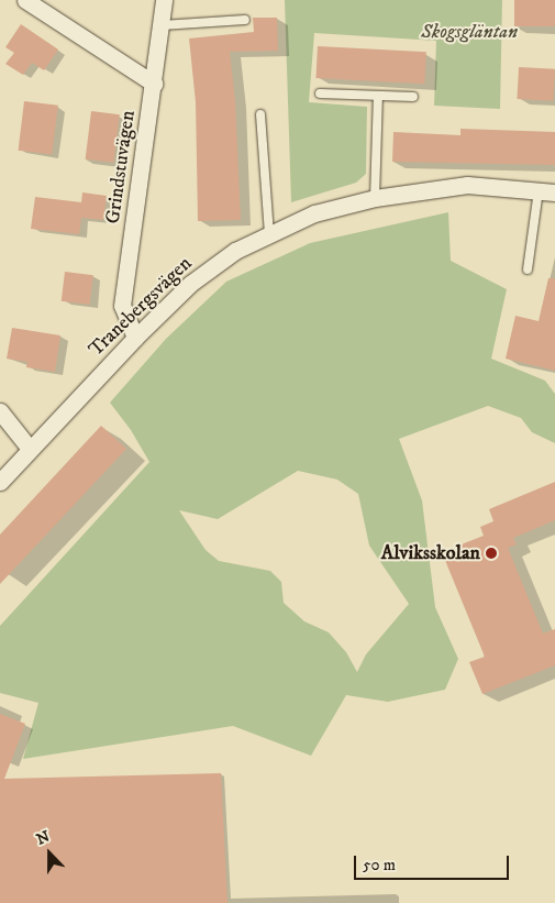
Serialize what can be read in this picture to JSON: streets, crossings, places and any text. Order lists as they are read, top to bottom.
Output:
{
  "streets": {
    "street": ["Grindstuvägen", "Tranebergsvägen"]
  },
  "crossings": [
    ["Grindstuvägen", "Tranebergsvägen"]
  ],
  "parks": ["Skogsgläntan"],
  "places": ["Alviksskolan"],
  "scale_bar": "50 m",
  "north": "top"
}
